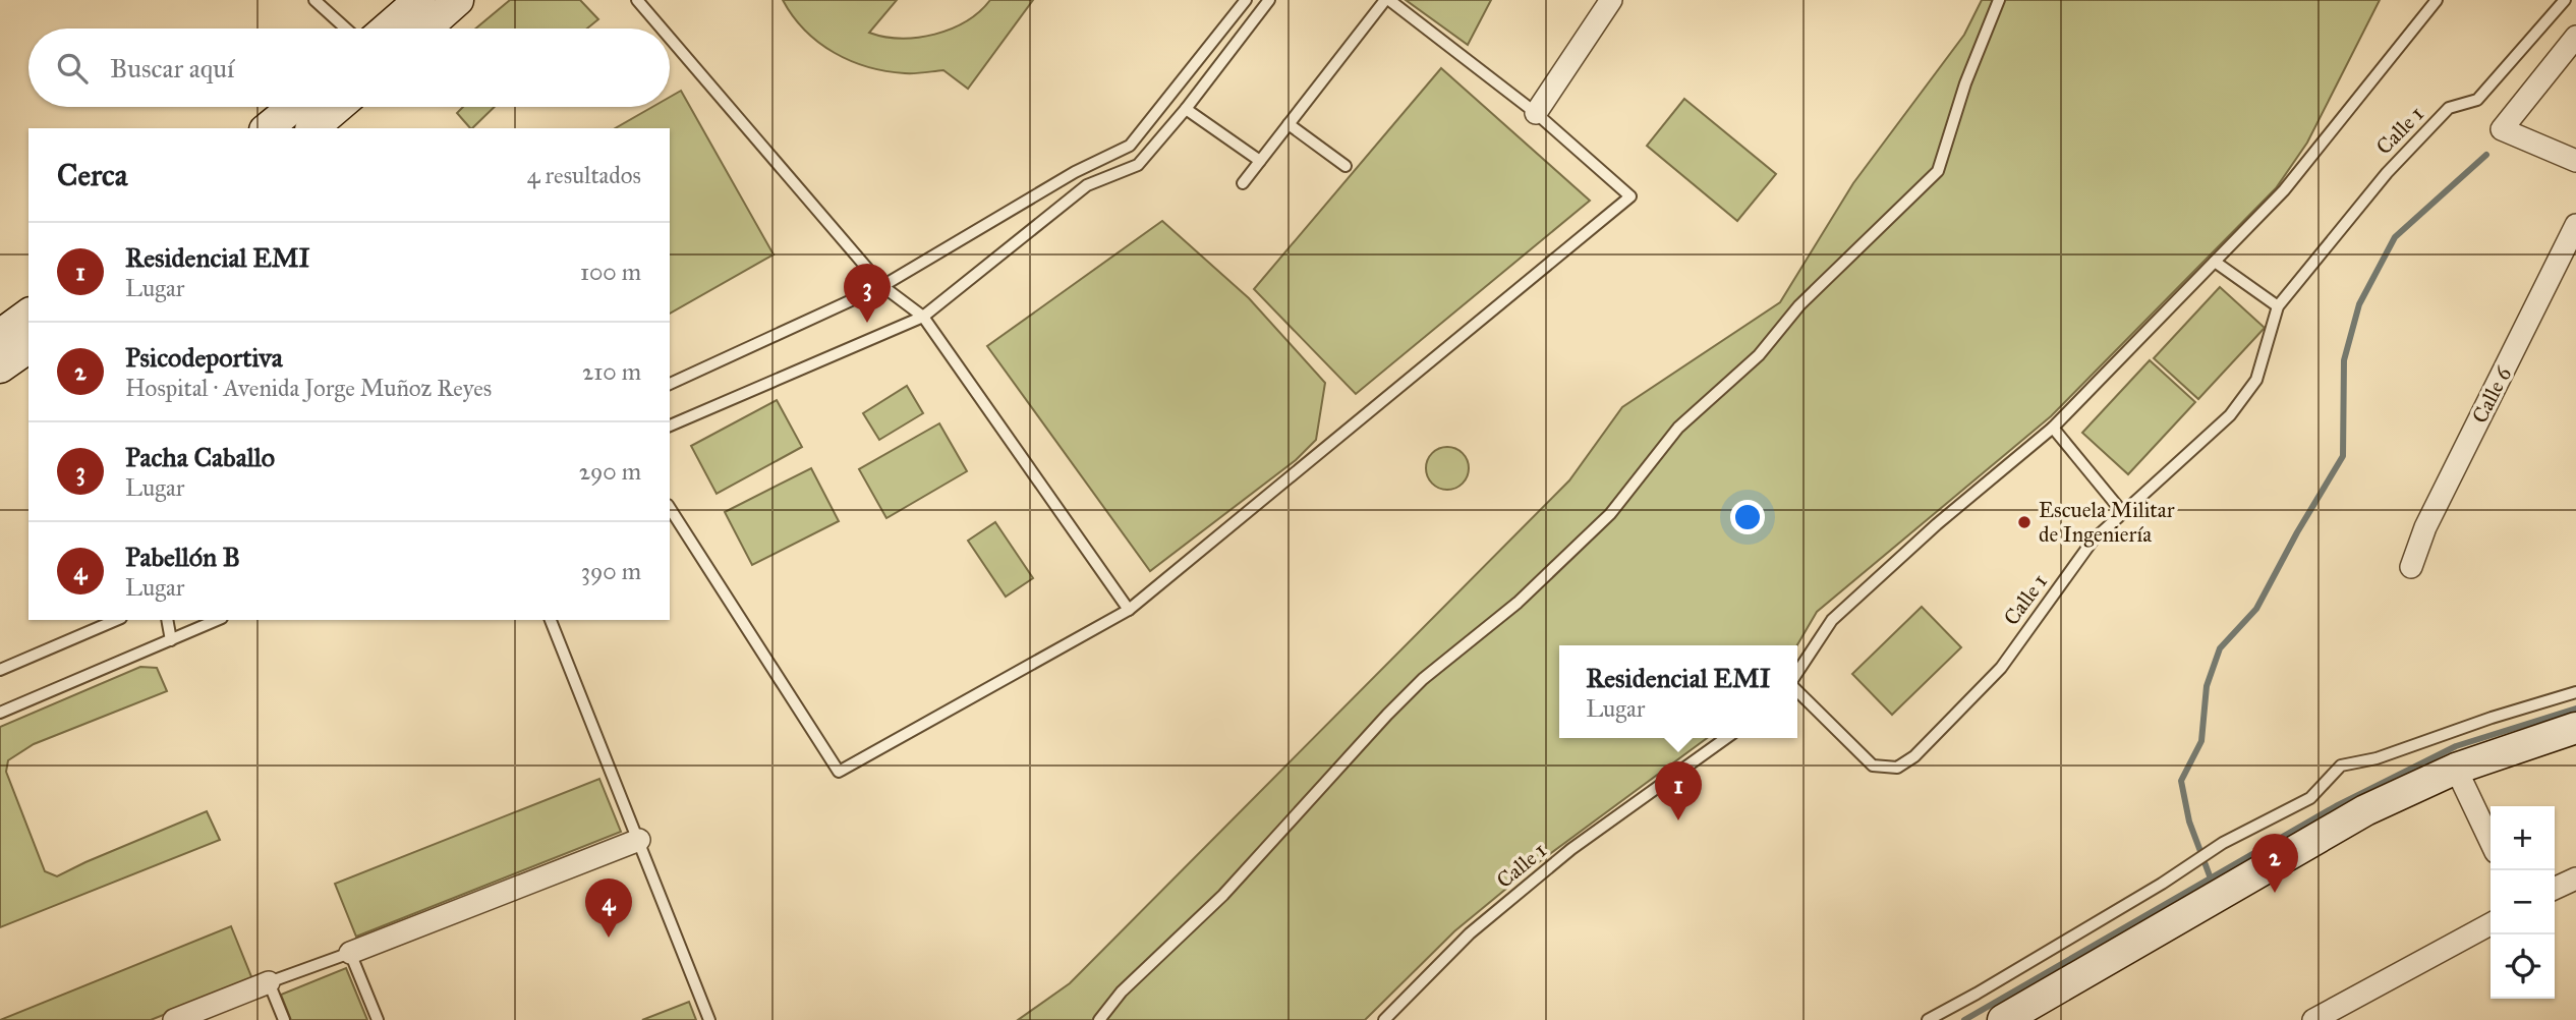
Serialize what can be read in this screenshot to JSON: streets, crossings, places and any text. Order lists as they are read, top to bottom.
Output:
{
  "streets": {
    "street": ["Calle 6"],
    "lane": ["Calle 1"]
  },
  "places": ["Escuela Militar de Ingeniería"],
  "page": {
    "search": "Buscar aquí",
    "heading": ["Cerca", "4 resultados"],
    "list": [
      {
        "mark": "1",
        "name": "Residencial EMI",
        "note": "Lugar",
        "value": "100 m"
      },
      {
        "mark": "2",
        "name": "Psicodeportiva",
        "note": "Hospital · Avenida Jorge Muñoz Reyes",
        "value": "210 m"
      },
      {
        "mark": "3",
        "name": "Pacha Caballo",
        "note": "Lugar",
        "value": "290 m"
      },
      {
        "mark": "4",
        "name": "Pabellón B",
        "note": "Lugar",
        "value": "390 m"
      }
    ],
    "pins": [
      "3",
      "1",
      "2",
      "4"
    ],
    "popup": ["Residencial EMI", "Lugar"],
    "map_buttons": ["+", "−"]
  }
}
